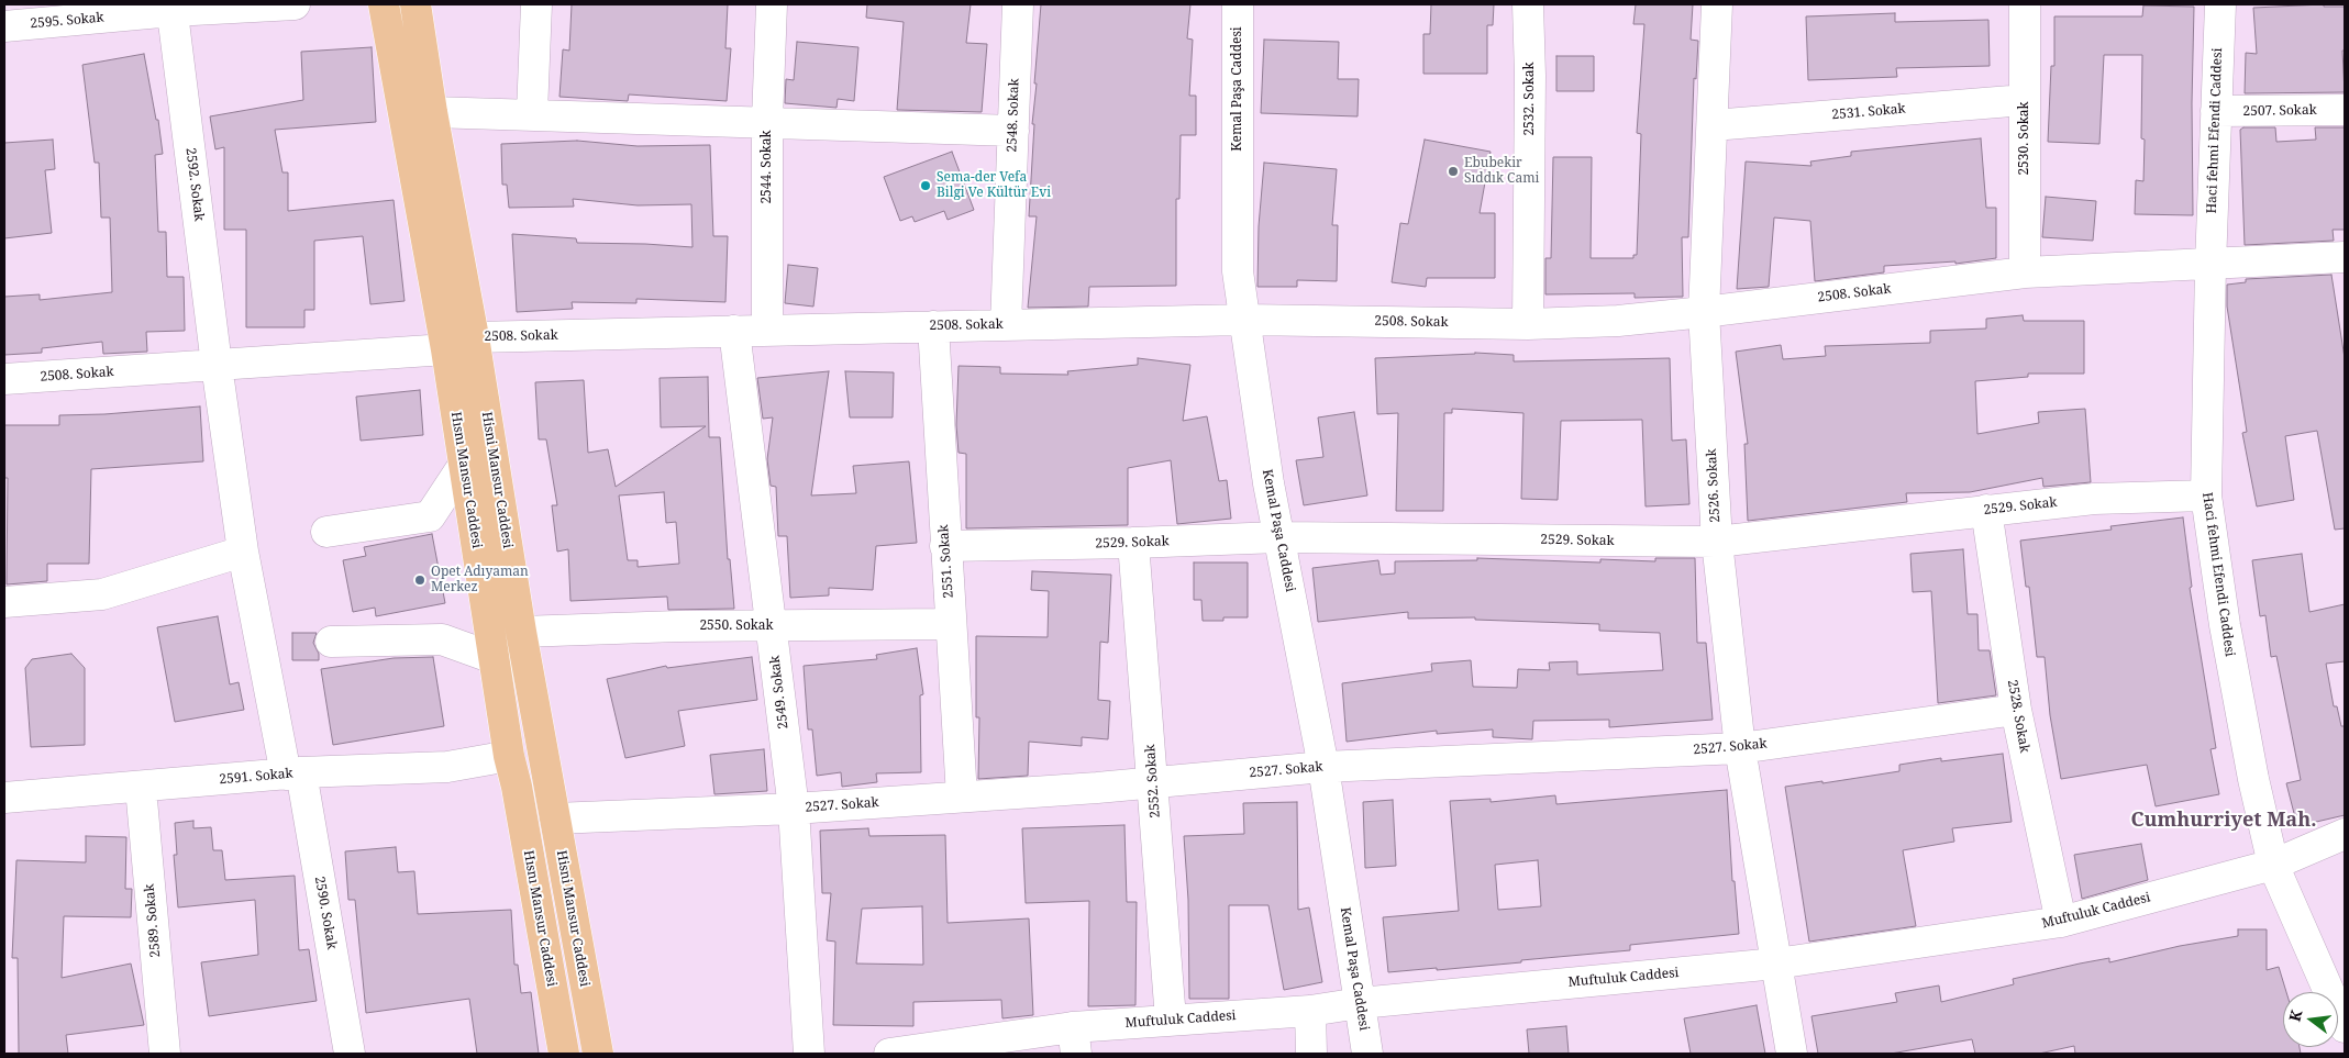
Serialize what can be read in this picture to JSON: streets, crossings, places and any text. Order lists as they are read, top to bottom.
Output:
{
  "streets": {
    "main road": ["Hısnı Mansur Caddesi", "Hisni Mansur Caddesi"],
    "street": [
      "2595. Sokak",
      "Kemal Paşa Caddesi",
      "2532. Sokak",
      "2507. Sokak",
      "2531. Sokak",
      "2548. Sokak",
      "Haci fehmi Efendi Caddesi",
      "2530. Sokak",
      "2544. Sokak",
      "2592. Sokak",
      "2508. Sokak",
      "2526. Sokak",
      "2529. Sokak",
      "2551. Sokak",
      "2550. Sokak",
      "2549. Sokak",
      "2528. Sokak",
      "2527. Sokak",
      "2591. Sokak",
      "2552. Sokak",
      "Muftuluk Caddesi",
      "2590. Sokak",
      "2589. Sokak"
    ]
  },
  "crossings": [
    ["2595. Sokak", "2592. Sokak"],
    ["Kemal Paşa Caddesi", "2508. Sokak"],
    ["Kemal Paşa Caddesi", "2529. Sokak"],
    ["Kemal Paşa Caddesi", "2527. Sokak"],
    ["Kemal Paşa Caddesi", "Muftuluk Caddesi"],
    ["2532. Sokak", "2508. Sokak"],
    ["2507. Sokak", "Haci fehmi Efendi Caddesi"],
    ["2531. Sokak", "2530. Sokak"],
    ["2531. Sokak", "2526. Sokak"],
    ["2548. Sokak", "2508. Sokak"],
    ["Haci fehmi Efendi Caddesi", "2508. Sokak"],
    ["Haci fehmi Efendi Caddesi", "2529. Sokak"],
    ["Haci fehmi Efendi Caddesi", "Muftuluk Caddesi"],
    ["2530. Sokak", "2508. Sokak"],
    ["2544. Sokak", "2508. Sokak"],
    ["2592. Sokak", "2508. Sokak"],
    ["2592. Sokak", "2590. Sokak"],
    ["2508. Sokak", "Hısnı Mansur Caddesi"],
    ["2508. Sokak", "Hisni Mansur Caddesi"],
    ["2508. Sokak", "2526. Sokak"],
    ["2508. Sokak", "2551. Sokak"],
    ["2508. Sokak", "2549. Sokak"],
    ["Hısnı Mansur Caddesi", "2591. Sokak"],
    ["Hisni Mansur Caddesi", "2550. Sokak"],
    ["Hisni Mansur Caddesi", "2527. Sokak"],
    ["2526. Sokak", "2529. Sokak"],
    ["2526. Sokak", "2527. Sokak"],
    ["2526. Sokak", "Muftuluk Caddesi"],
    ["2529. Sokak", "2551. Sokak"],
    ["2529. Sokak", "2528. Sokak"],
    ["2529. Sokak", "2552. Sokak"],
    ["2551. Sokak", "2550. Sokak"],
    ["2551. Sokak", "2527. Sokak"],
    ["2550. Sokak", "2549. Sokak"],
    ["2549. Sokak", "2527. Sokak"],
    ["2528. Sokak", "2527. Sokak"],
    ["2528. Sokak", "Muftuluk Caddesi"],
    ["2527. Sokak", "2552. Sokak"],
    ["2591. Sokak", "2590. Sokak"],
    ["2591. Sokak", "2589. Sokak"],
    ["2552. Sokak", "Muftuluk Caddesi"]
  ],
  "districts": ["Cumhurriyet Mah."],
  "places": ["Ebubekir Sıddık Cami", "Sema-der Vefa Bilgi Ve Kültür Evi", "Opet Adıyaman Merkez"],
  "north": "left"
}
